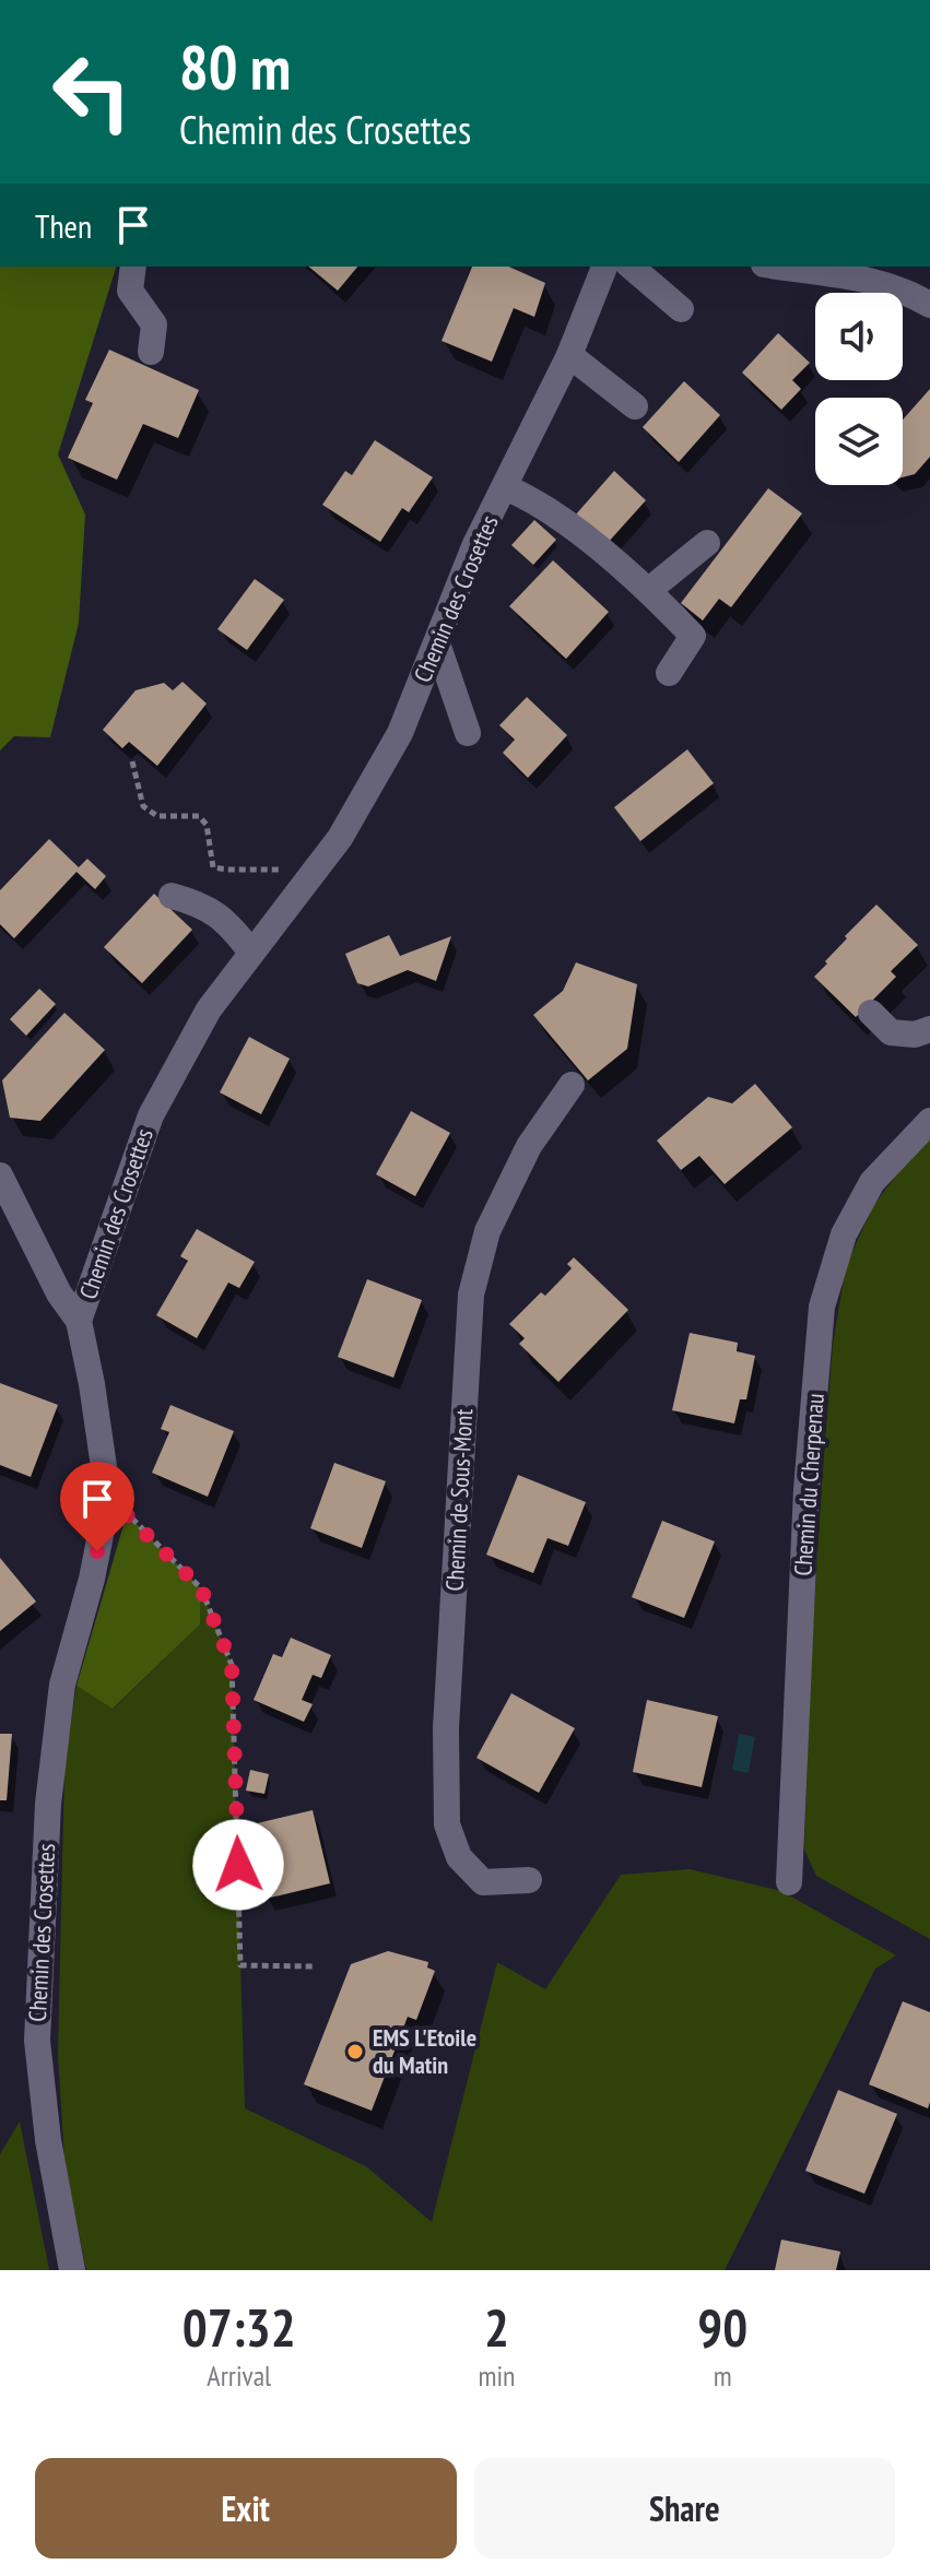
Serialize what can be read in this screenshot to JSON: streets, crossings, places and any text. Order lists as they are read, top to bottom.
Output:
{
  "streets": {
    "street": ["Chemin des Crosettes", "Chemin du Cherpenau", "Chemin de Sous-Mont"]
  },
  "places": ["EMS L'Etoile du Matin"],
  "page": {
    "turn": ["80 m", "Chemin des Crosettes"],
    "then": "Then",
    "eta": [
      "07:32",
      "Arrival",
      "2",
      "min",
      "90",
      "m"
    ],
    "buttons": ["Exit", "Share"]
  }
}
